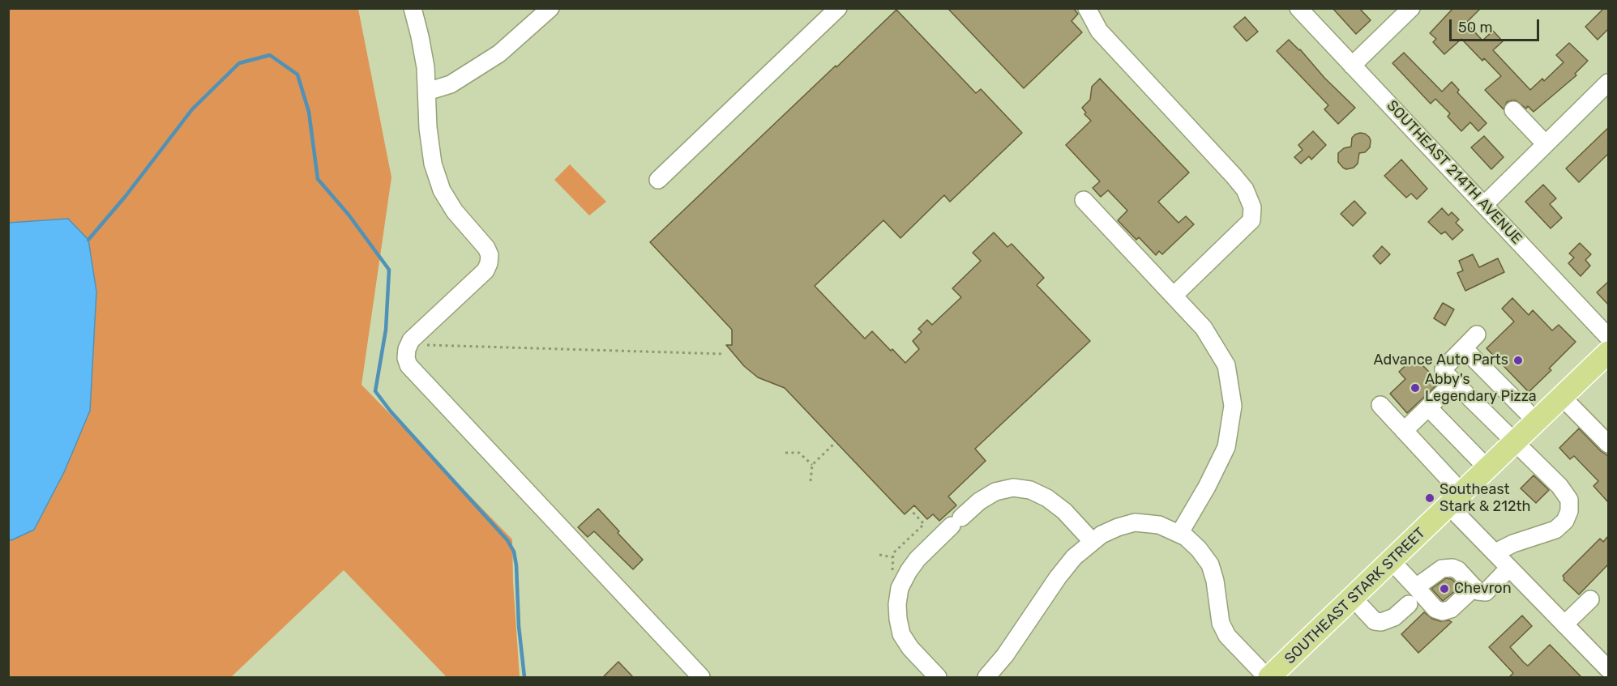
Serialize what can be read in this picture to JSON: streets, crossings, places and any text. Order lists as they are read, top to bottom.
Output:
{
  "streets": {
    "main road": ["SOUTHEAST STARK STREET"],
    "street": ["SOUTHEAST 214TH AVENUE"]
  },
  "places": [
    "Advance Auto Parts",
    "Abby's Legendary Pizza",
    "Southeast Stark & 212th",
    "Chevron"
  ],
  "scale_bar": "50 m"
}
